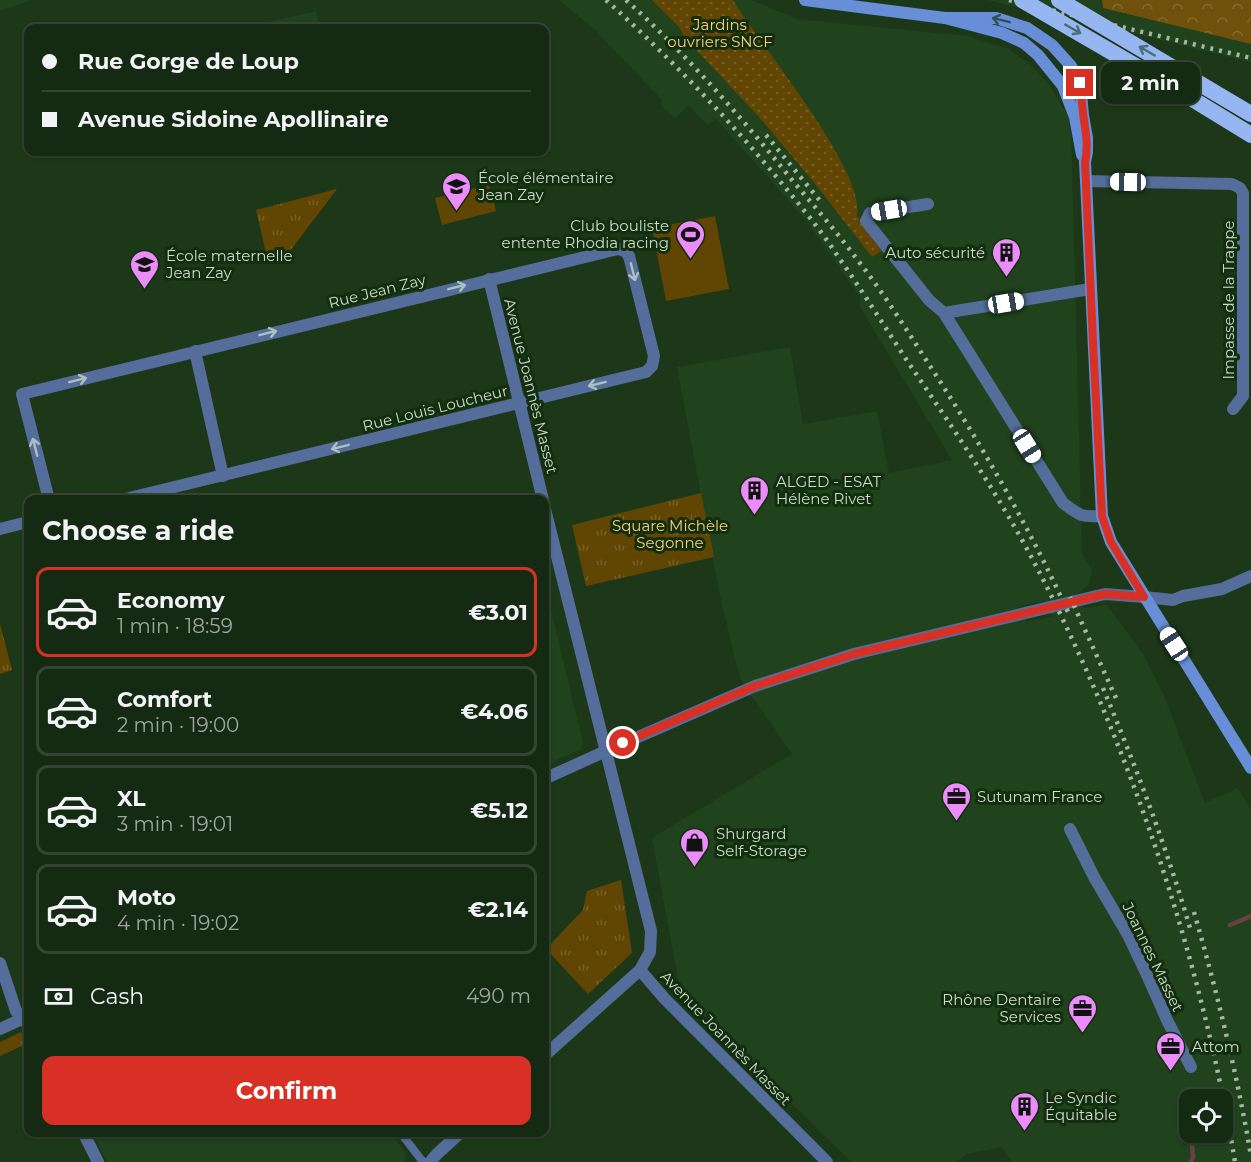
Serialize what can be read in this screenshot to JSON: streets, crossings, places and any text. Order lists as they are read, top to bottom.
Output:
{
  "streets": {
    "street": [
      "Rue Jean Zay",
      "Impasse de la Trappe",
      "Avenue Joannès Masset",
      "Rue Louis Loucheur",
      "Joannes Masset"
    ]
  },
  "crossings": [
    ["Rue Jean Zay", "Avenue Joannès Masset"],
    ["Rue Jean Zay", "Rue Louis Loucheur"],
    ["Avenue Joannès Masset", "Rue Louis Loucheur"]
  ],
  "one_way": ["Rue Louis Loucheur"],
  "parks": ["Jardins ouvriers SNCF", "Square Michèle Segonne"],
  "places": {
    "school or university": ["École élémentaire Jean Zay", "École maternelle Jean Zay"],
    "sports": ["Club bouliste entente Rhodia racing"],
    "building": ["Auto sécurité", "ALGED - ESAT Hélène Rivet", "Le Syndic Équitable"],
    "office": ["Sutunam France", "Rhône Dentaire Services", "Attom"],
    "shop": ["Shurgard Self-Storage"]
  },
  "page": {
    "banner": ["Rue Gorge de Loup", "Avenue Sidoine Apollinaire"],
    "bubble": "2 min",
    "heading": "Choose a ride",
    "list": [
      {
        "name": "Economy",
        "note": "1 min · 18:59",
        "value": "€3.01"
      },
      {
        "name": "Comfort",
        "note": "2 min · 19:00",
        "value": "€4.06"
      },
      {
        "name": "XL",
        "note": "3 min · 19:01",
        "value": "€5.12"
      },
      {
        "name": "Moto",
        "note": "4 min · 19:02",
        "value": "€2.14"
      }
    ],
    "pay": ["Cash", "490 m"],
    "buttons": "Confirm"
  }
}
